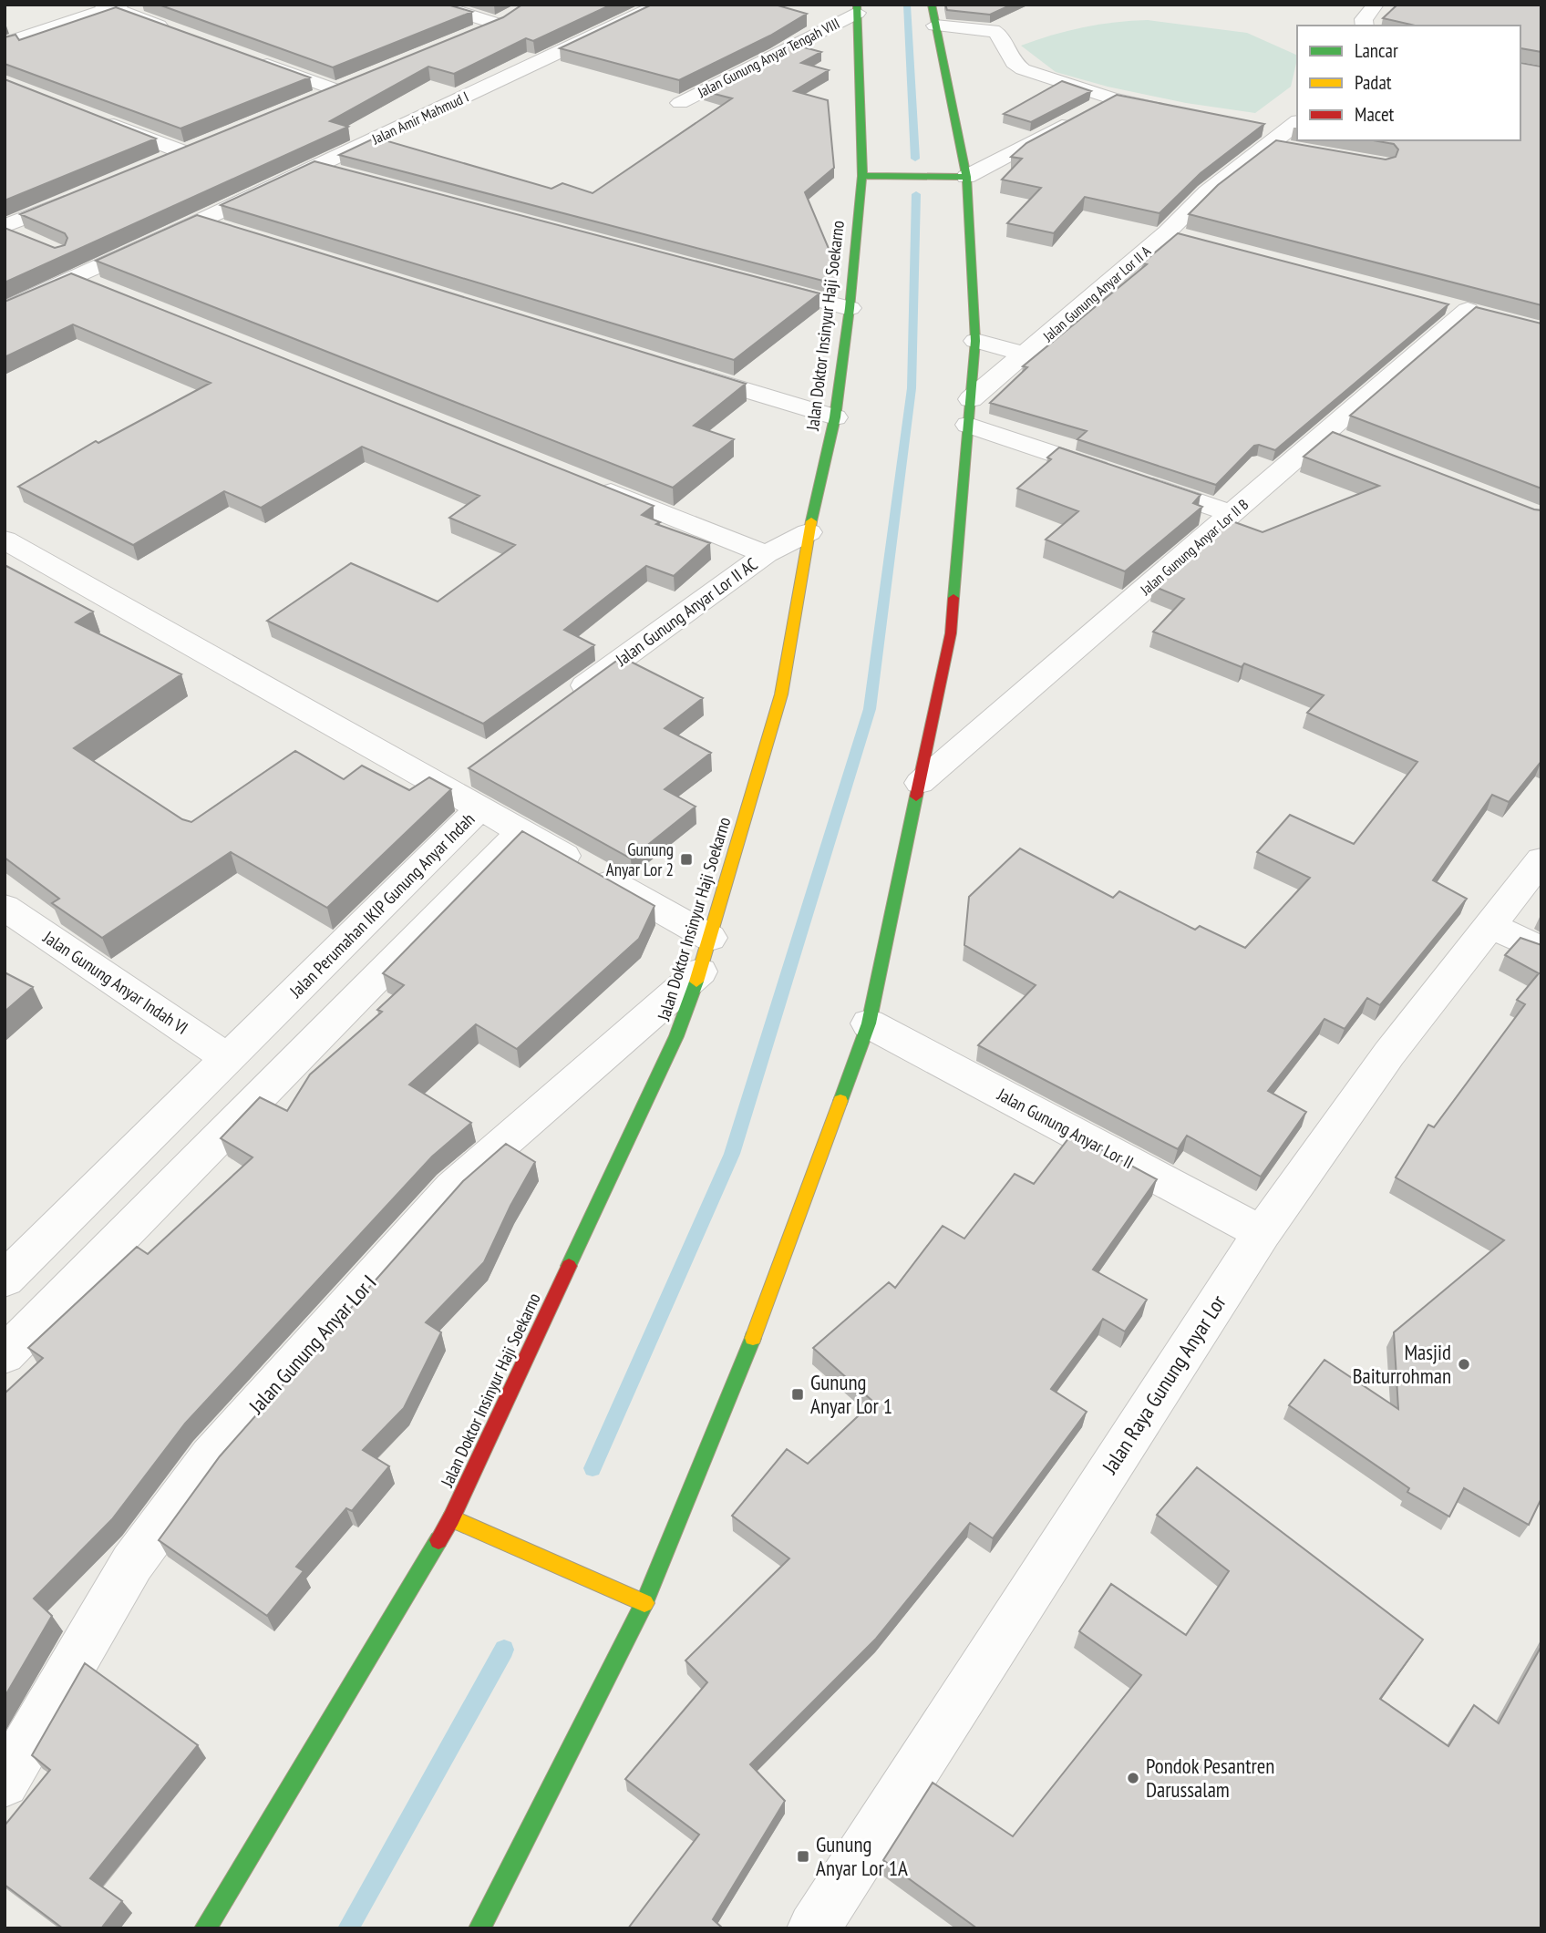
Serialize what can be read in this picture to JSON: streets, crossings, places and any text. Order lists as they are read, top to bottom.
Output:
{
  "streets": {
    "main road": ["Jalan Doktor Insinyur Haji Soekarno"],
    "street": [
      "Jalan Gunung Anyar Tengah VIII",
      "Jalan Amir Mahmud I",
      "Jalan Gunung Anyar Lor II A",
      "Jalan Gunung Anyar Lor II B",
      "Jalan Gunung Anyar Lor II AC",
      "Jalan Perumahan IKIP Gunung Anyar Indah",
      "Jalan Gunung Anyar Indah VI",
      "Jalan Gunung Anyar Lor II",
      "Jalan Gunung Anyar Lor I",
      "Jalan Raya Gunung Anyar Lor"
    ]
  },
  "crossings": [
    ["Jalan Gunung Anyar Tengah VIII", "Jalan Doktor Insinyur Haji Soekarno"],
    ["Jalan Doktor Insinyur Haji Soekarno", "Jalan Gunung Anyar Lor II AC"],
    ["Jalan Doktor Insinyur Haji Soekarno", "Jalan Gunung Anyar Lor I"],
    ["Jalan Perumahan IKIP Gunung Anyar Indah", "Jalan Gunung Anyar Indah VI"],
    ["Jalan Gunung Anyar Lor II", "Jalan Raya Gunung Anyar Lor"]
  ],
  "places": {
    "transit": ["Gunung Anyar Lor 2", "Gunung Anyar Lor 1", "Gunung Anyar Lor 1A"],
    "other": ["Masjid Baiturrohman", "Pondok Pesantren Darussalam"]
  },
  "legend": ["Lancar", "Padat", "Macet"]
}
